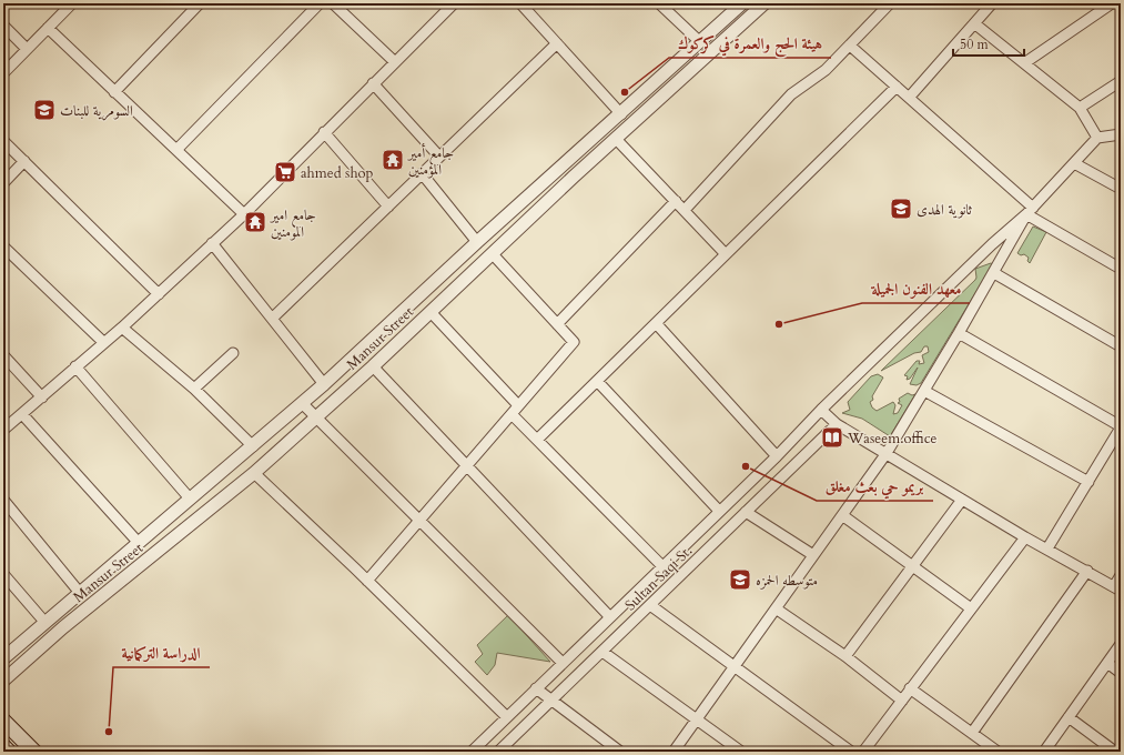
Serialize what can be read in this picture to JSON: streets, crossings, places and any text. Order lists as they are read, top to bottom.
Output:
{
  "streets": {
    "street": ["Mansur Street", "Sultan Saqi St."]
  },
  "places": {
    "other": [
      "هيئة الحج والعمرة في كركوك",
      "معهد الفنون الجميلة",
      "بريمو حي بعث مغلق",
      "الدراسة التركمانية"
    ],
    "school or university": ["السومرية للبنات", "ثانوية الهدى", "متوسطه الحمزه"],
    "temple": ["جامع أمير المؤمنين", "جامع امير المومنين"],
    "supermarket": ["ahmed shop"],
    "library": ["Waseem.office"]
  },
  "scale_bar": "50 m"
}
